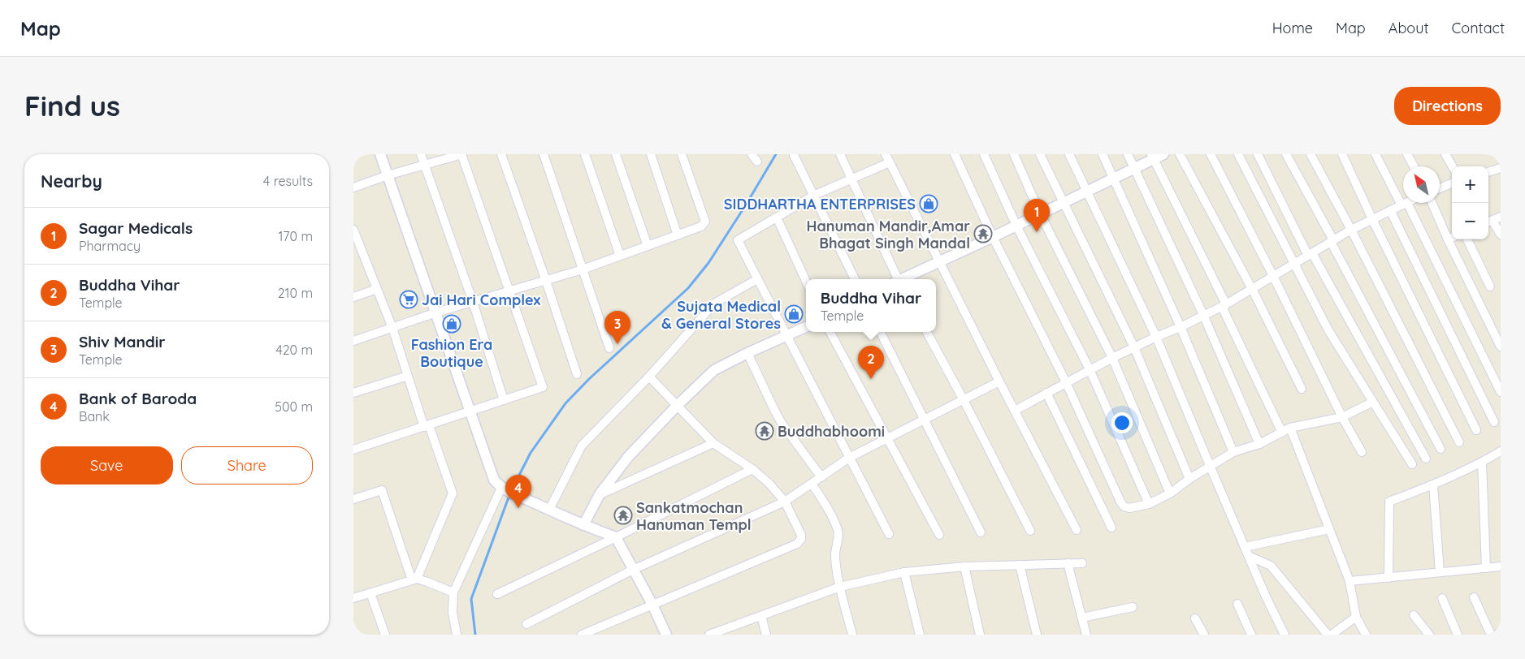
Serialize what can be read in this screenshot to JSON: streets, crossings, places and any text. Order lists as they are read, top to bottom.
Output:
{
  "places": {
    "shop": ["SIDDHARTHA ENTERPRISES", "Sujata Medical & General Stores", "Fashion Era Boutique"],
    "temple": ["Hanuman Mandir,Amar Bhagat Singh Mandal", "Buddhabhoomi", "Sankatmochan Hanuman Templ"],
    "supermarket": ["Jai Hari Complex"]
  },
  "north": "top left",
  "page": {
    "header": "Map",
    "nav": [
      "Home",
      "Map",
      "About",
      "Contact"
    ],
    "buttons": [
      "Directions",
      ["Save", "Share"]
    ],
    "title": "Find us",
    "heading": ["Nearby", "4 results"],
    "map_buttons": ["+", "−"],
    "pins": [
      "1",
      "3",
      "2",
      "4"
    ],
    "list": [
      {
        "mark": "1",
        "name": "Sagar Medicals",
        "note": "Pharmacy",
        "value": "170 m"
      },
      {
        "mark": "2",
        "name": "Buddha Vihar",
        "note": "Temple",
        "value": "210 m"
      },
      {
        "mark": "3",
        "name": "Shiv Mandir",
        "note": "Temple",
        "value": "420 m"
      },
      {
        "mark": "4",
        "name": "Bank of Baroda",
        "note": "Bank",
        "value": "500 m"
      }
    ],
    "popup": ["Buddha Vihar", "Temple"]
  }
}
